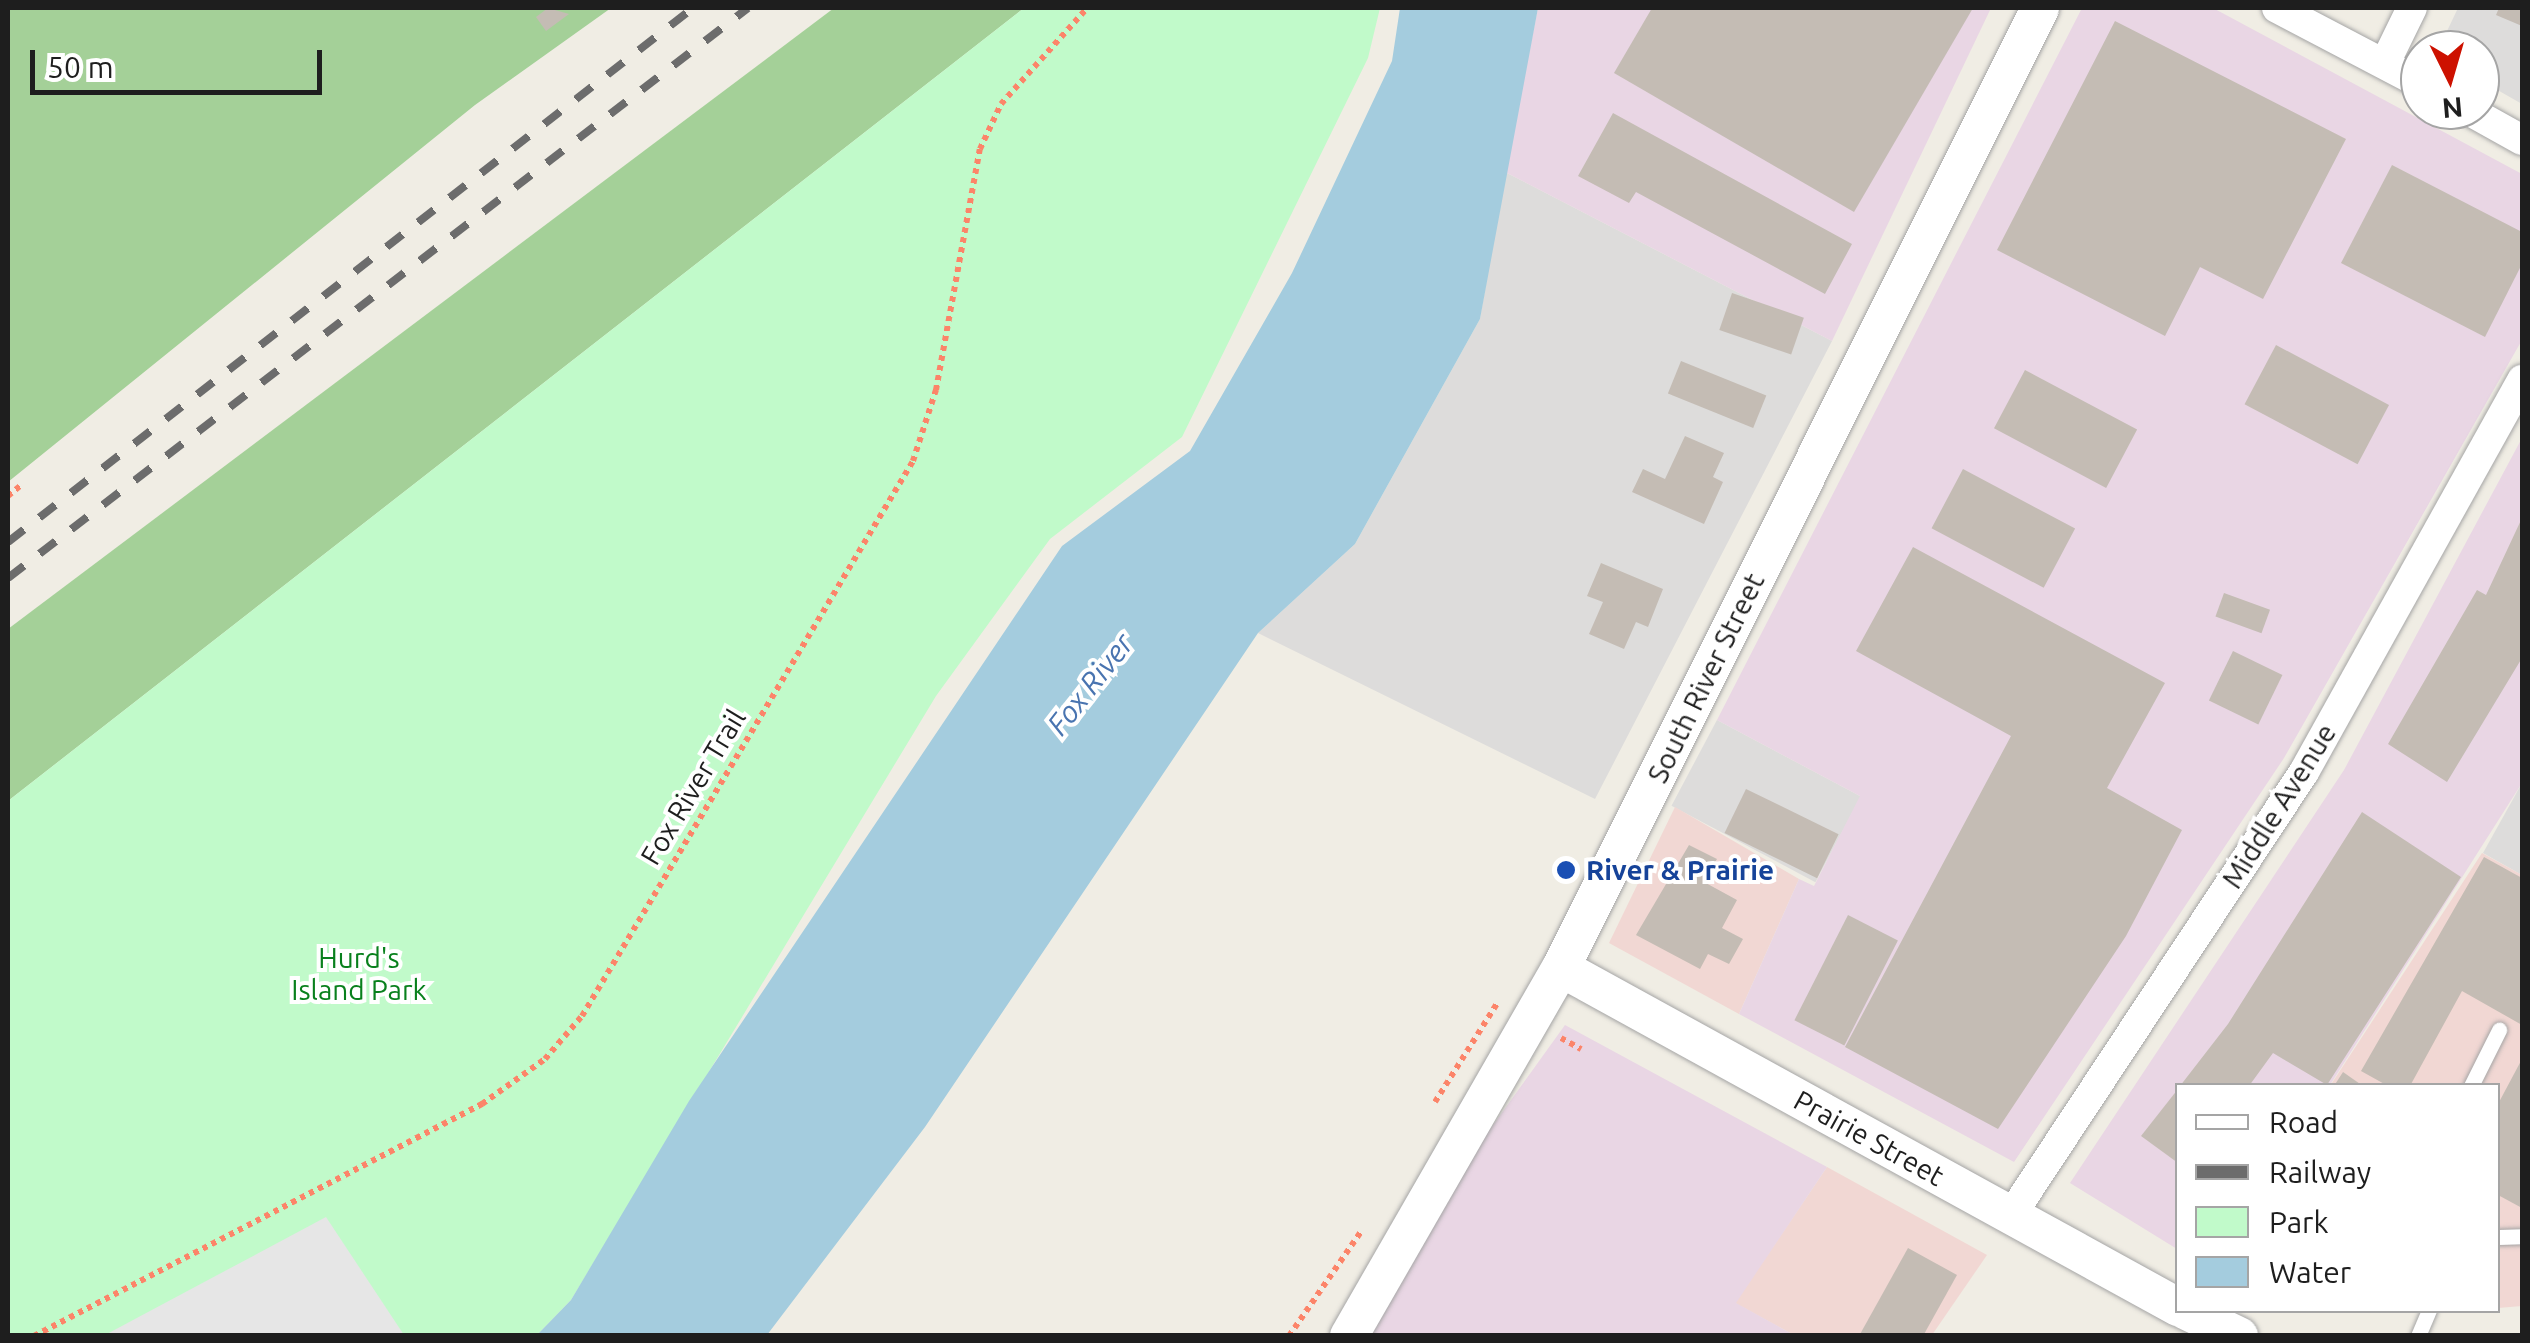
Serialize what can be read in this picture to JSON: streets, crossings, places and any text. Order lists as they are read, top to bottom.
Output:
{
  "streets": {
    "street": ["South River Street", "Middle Avenue", "Prairie Street"],
    "path": ["Fox River Trail"]
  },
  "crossings": [
    ["South River Street", "Prairie Street"],
    ["Middle Avenue", "Prairie Street"]
  ],
  "water": ["Fox River"],
  "parks": ["Hurd's Island Park"],
  "places": ["River & Prairie"],
  "legend": [
    "Road",
    "Railway",
    "Park",
    "Water"
  ],
  "scale_bar": "50 m",
  "north": "bottom"
}
